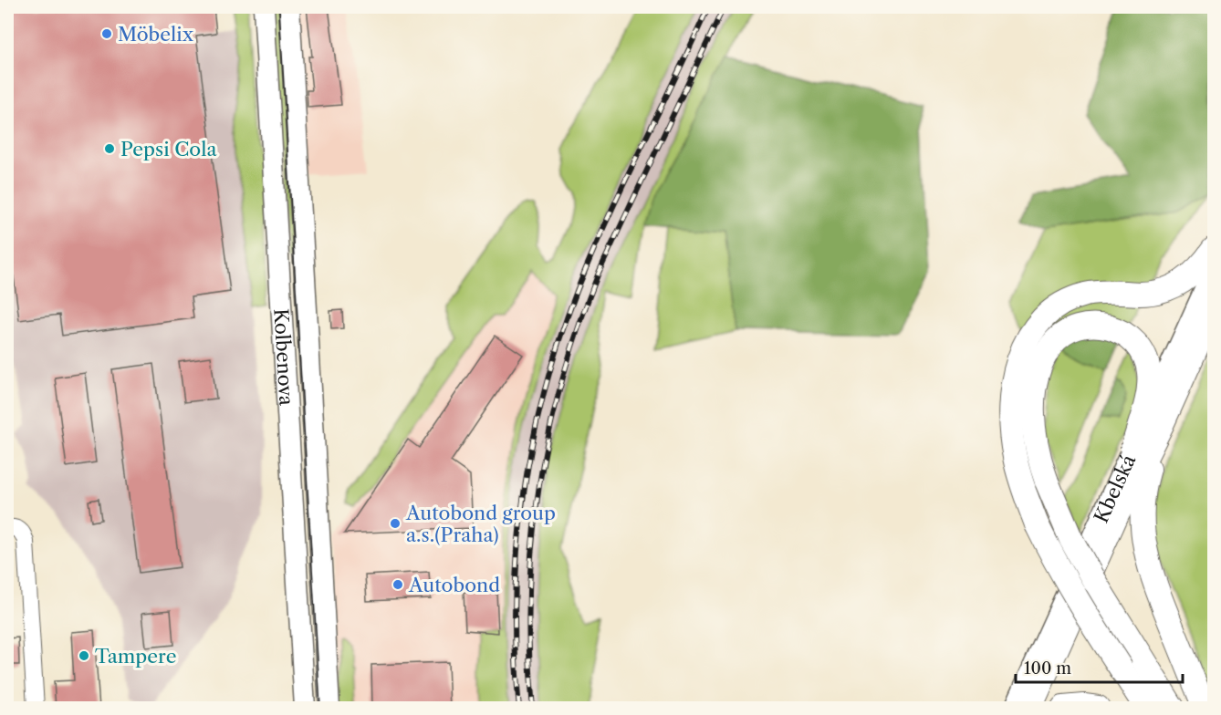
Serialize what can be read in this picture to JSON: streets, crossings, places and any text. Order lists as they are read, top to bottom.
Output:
{
  "streets": {
    "highway": ["Kbelská"],
    "main road": ["Kolbenova"]
  },
  "places": [
    "Möbelix",
    "Pepsi Cola",
    "Autobond group a.s.(Praha)",
    "Autobond",
    "Tampere"
  ],
  "scale_bar": "100 m"
}
